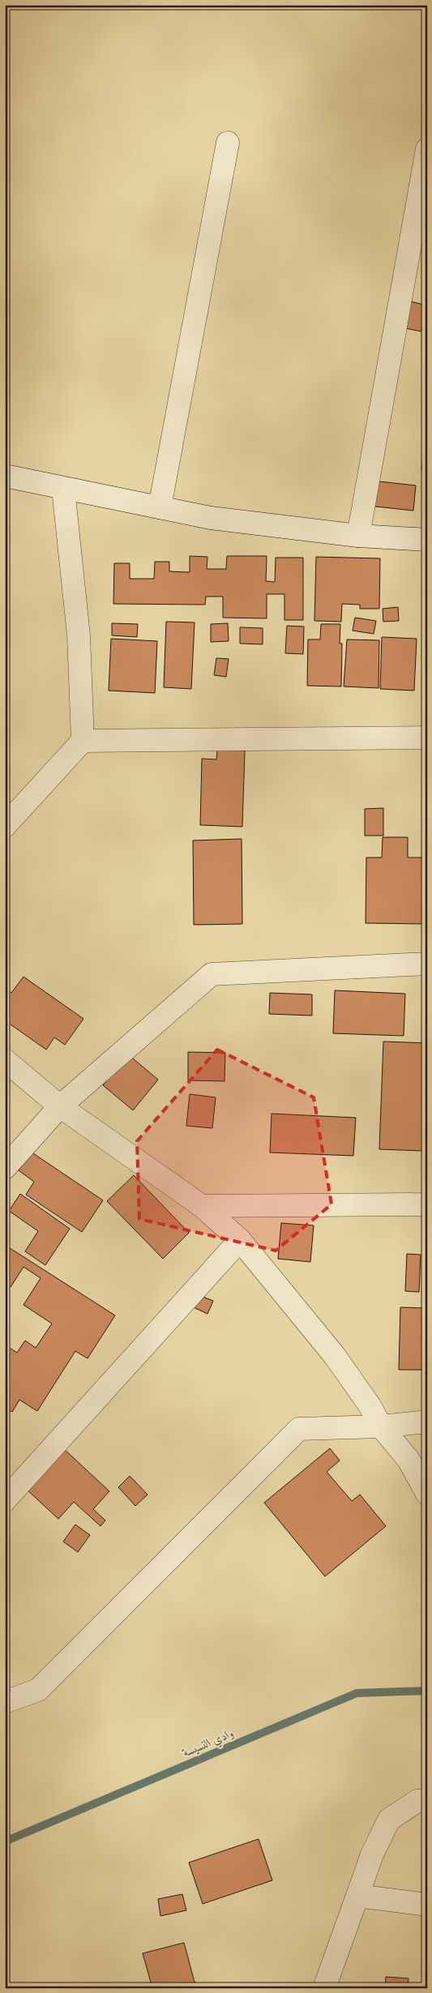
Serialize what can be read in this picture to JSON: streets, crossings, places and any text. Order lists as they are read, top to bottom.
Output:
{
  "water": ["وادي النسيسة"]
}
